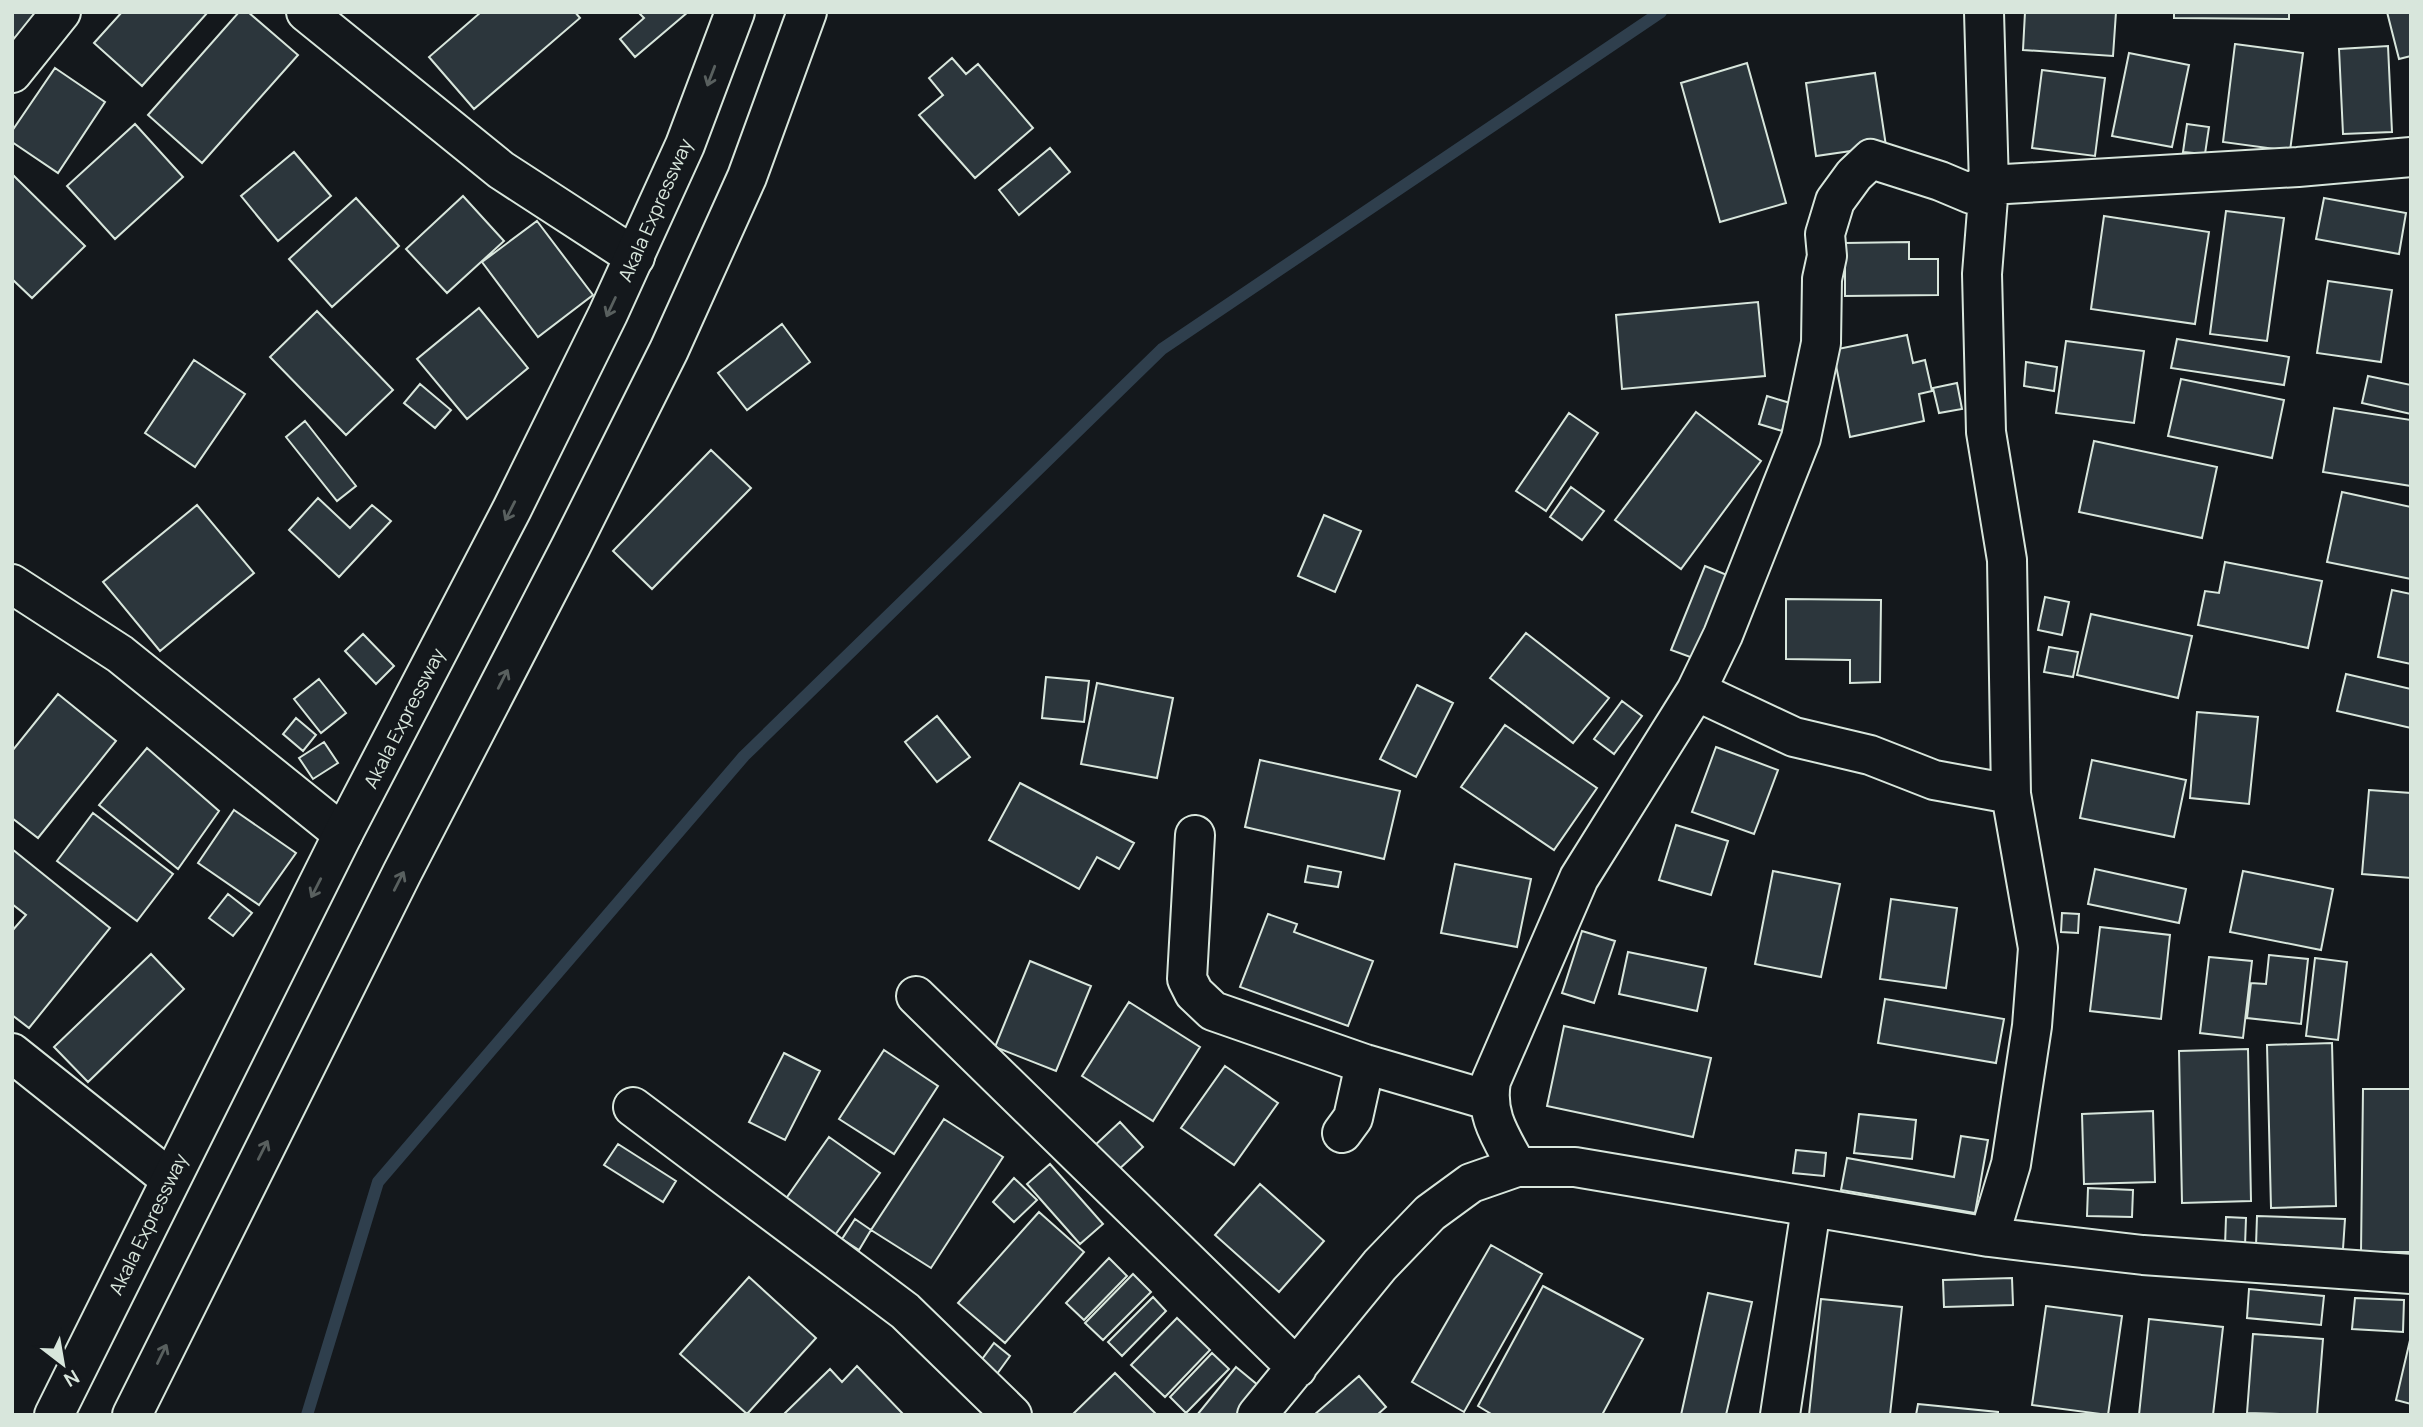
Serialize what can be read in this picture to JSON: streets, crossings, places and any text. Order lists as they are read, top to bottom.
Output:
{
  "streets": {
    "street": ["Akala Expressway"]
  },
  "north": "bottom right"
}
